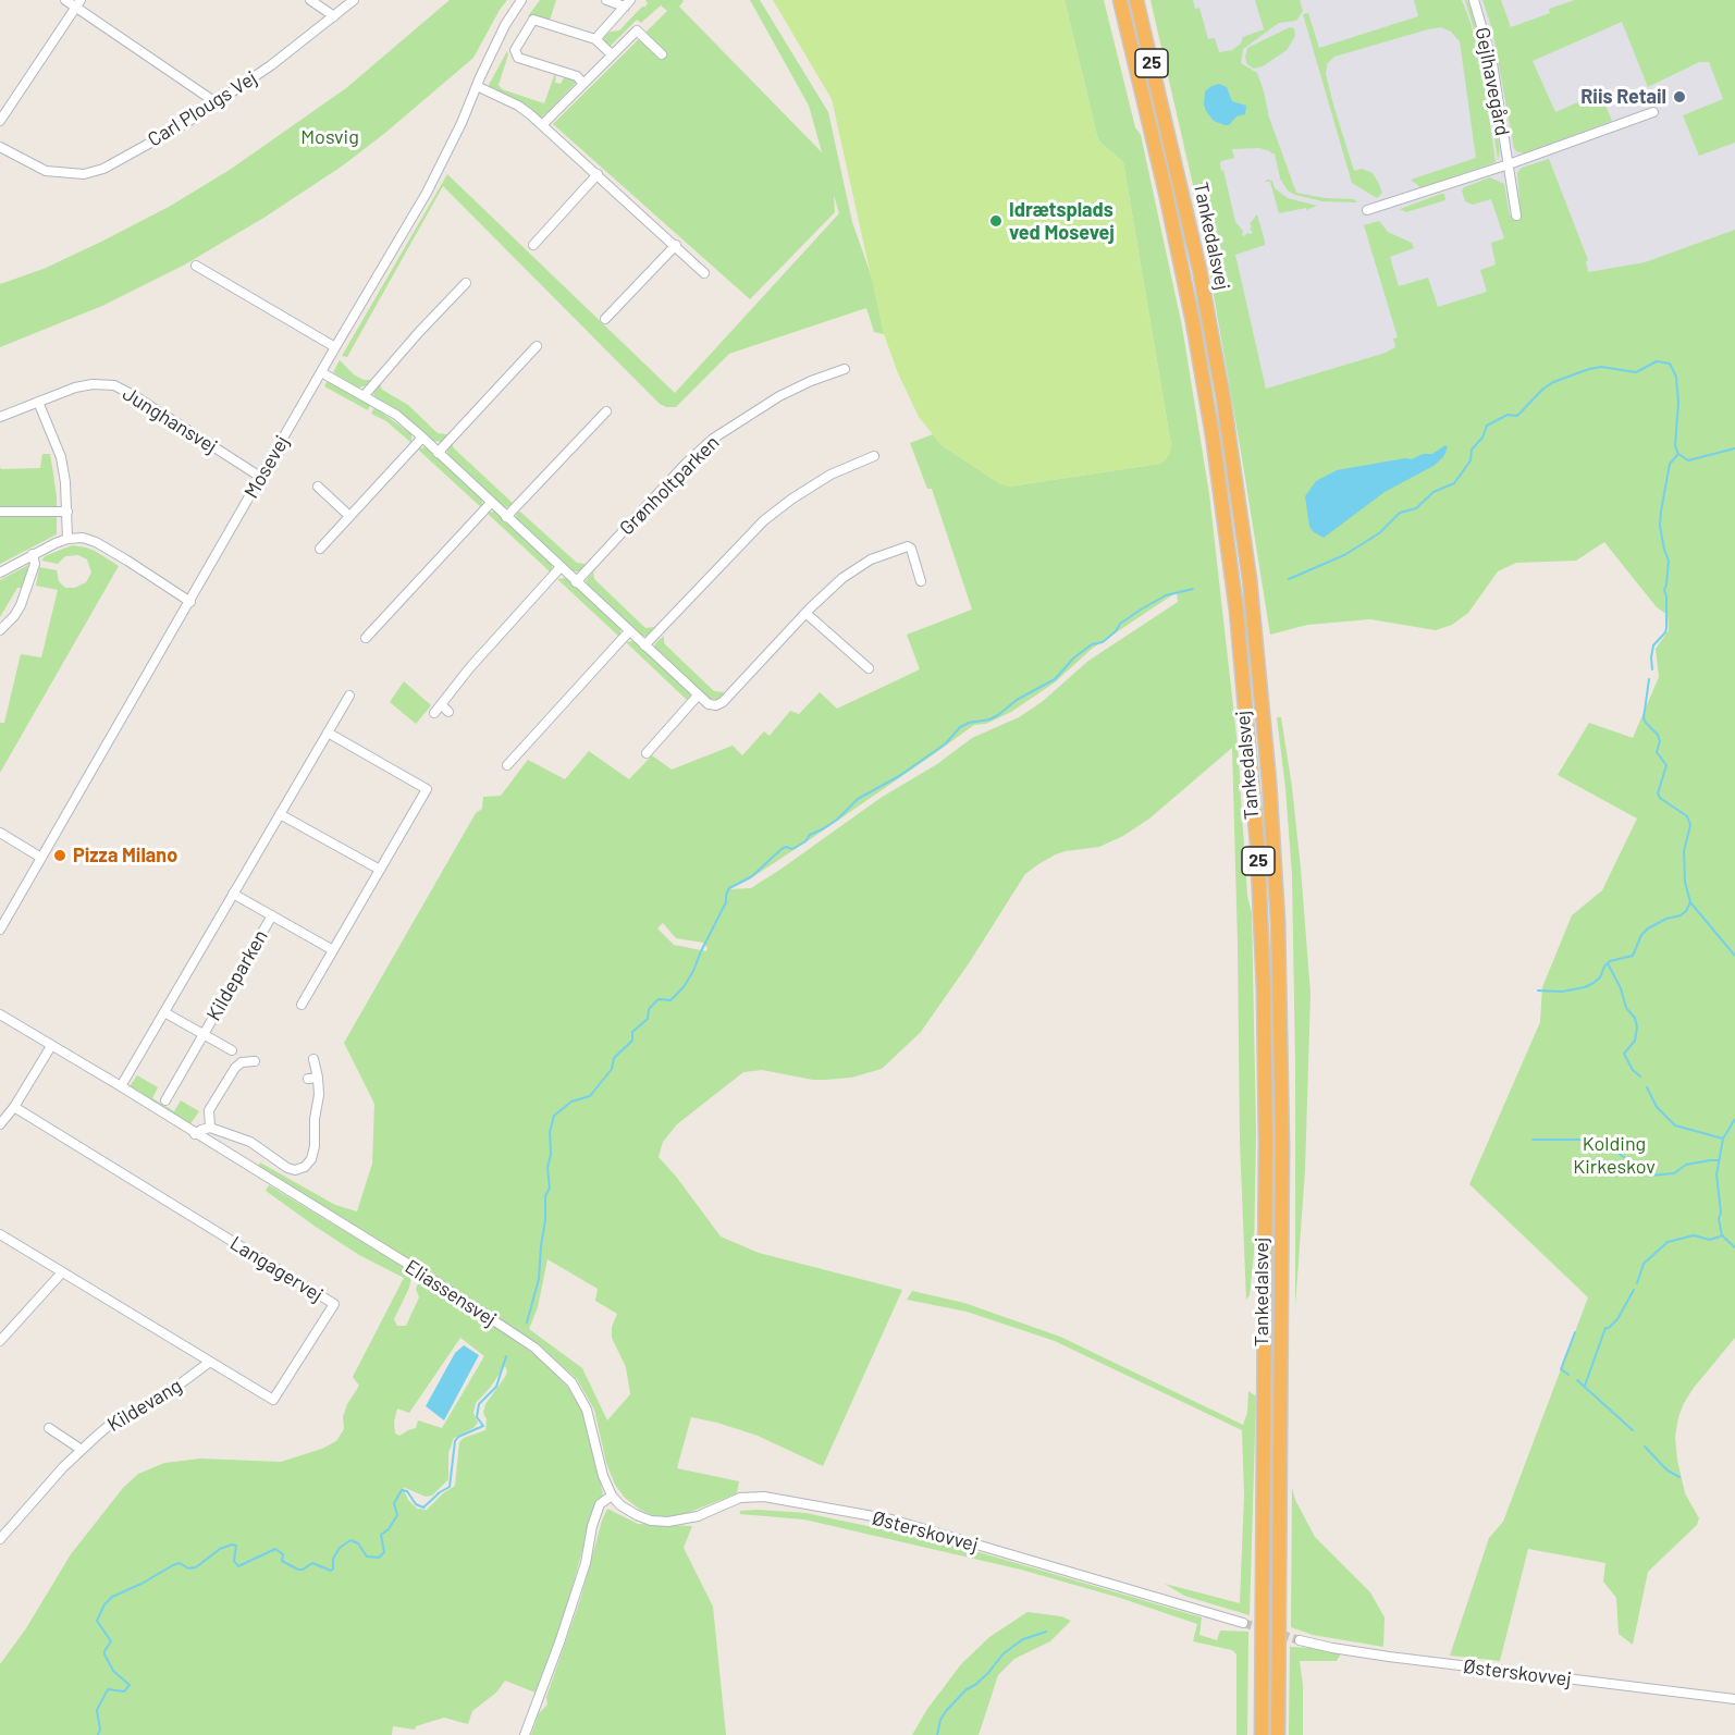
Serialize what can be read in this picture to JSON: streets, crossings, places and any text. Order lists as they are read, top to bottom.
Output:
{
  "streets": {
    "highway": ["25", "Tankedalsvej"],
    "street": [
      "Gejlhavegård",
      "Carl Plougs Vej",
      "Junghansvej",
      "Mosevej",
      "Grønholtparken",
      "Kildeparken",
      "Langagervej",
      "Eliassensvej",
      "Kildevang",
      "Østerskovvej"
    ]
  },
  "crossings": [
    ["Junghansvej", "Mosevej"],
    ["Langagervej", "Kildevang"],
    ["Eliassensvej", "Østerskovvej"]
  ],
  "parks": ["Mosvig", "Kolding Kirkeskov"],
  "places": ["Riis Retail", "Idrætsplads ved Mosevej", "Pizza Milano"]
}
